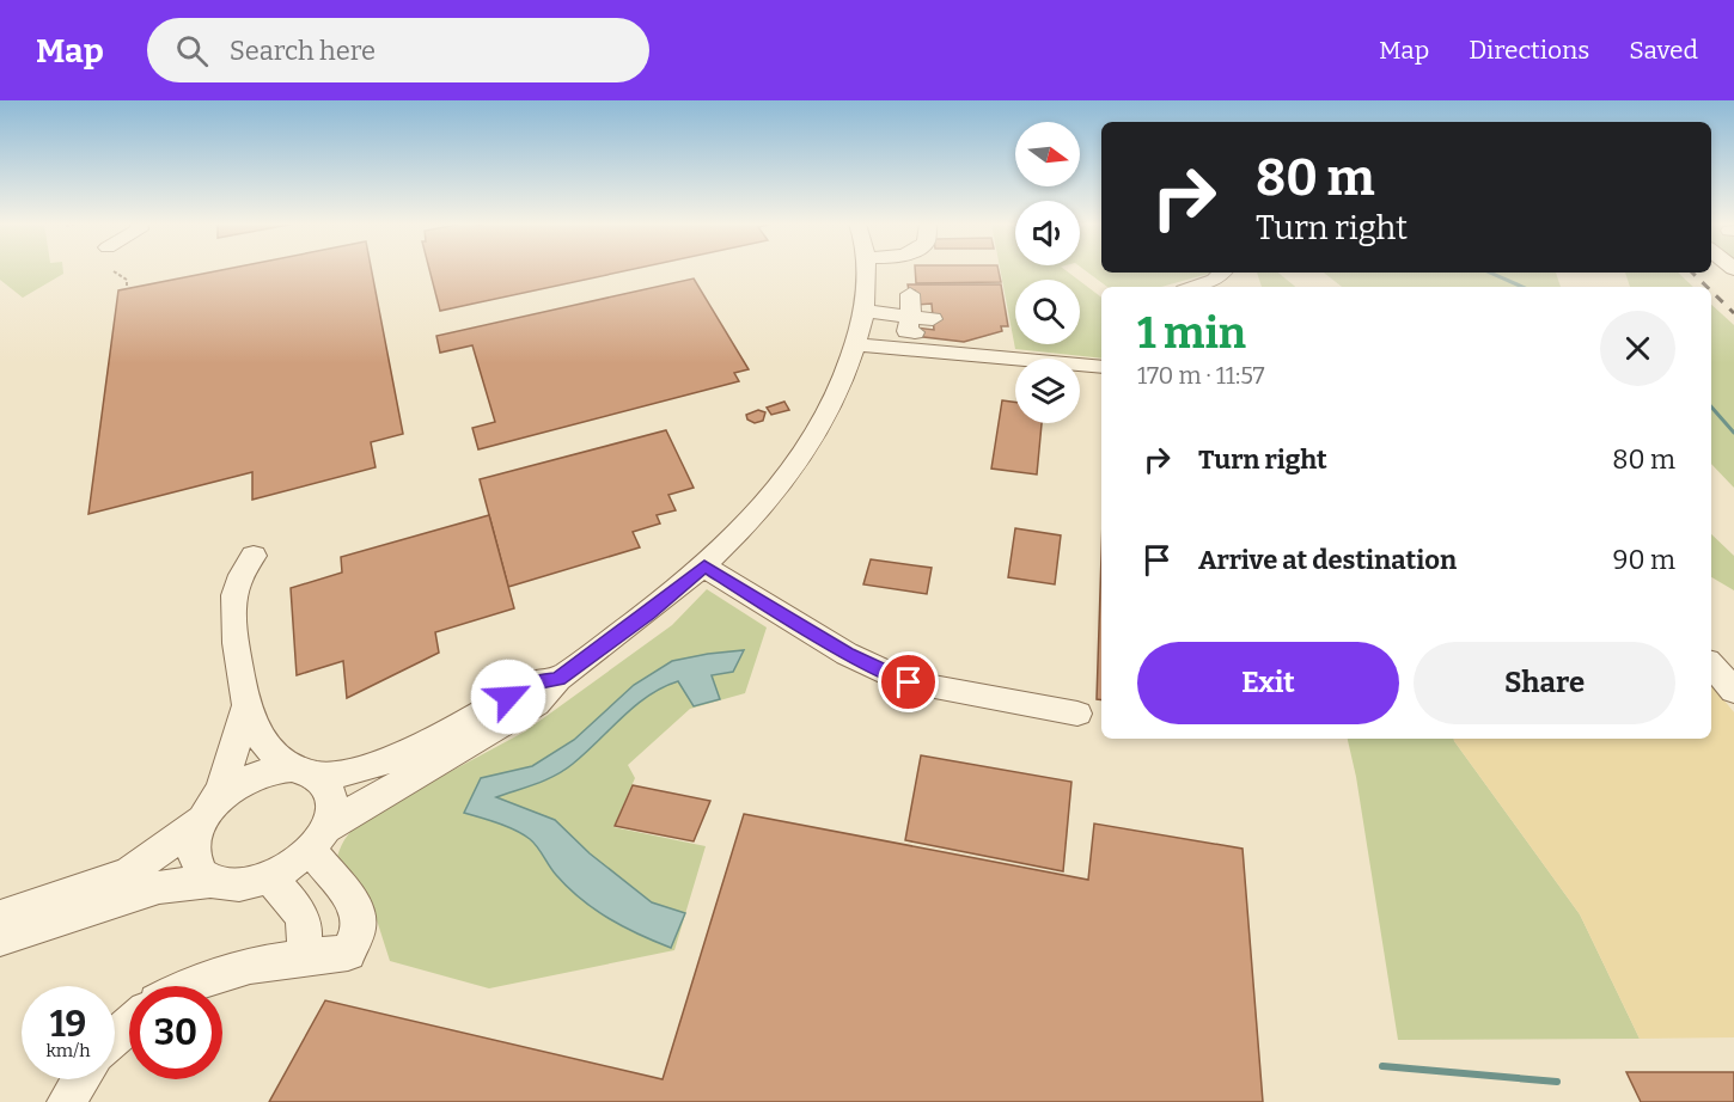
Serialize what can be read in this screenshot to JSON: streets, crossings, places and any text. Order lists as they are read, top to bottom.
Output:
{
  "north": "right",
  "page": {
    "header": "Map",
    "search": "Search here",
    "nav": ["Map", "Directions", "Saved"],
    "turn": ["80 m", "Turn right"],
    "heading": ["1 min", "170 m · 11:57"],
    "list": [
      {
        "name": "Turn right",
        "value": "80 m"
      },
      {
        "name": "Arrive at destination",
        "value": "90 m"
      }
    ],
    "buttons": ["Exit", "Share"],
    "speed": "19 km/h",
    "limit": "30"
  }
}
